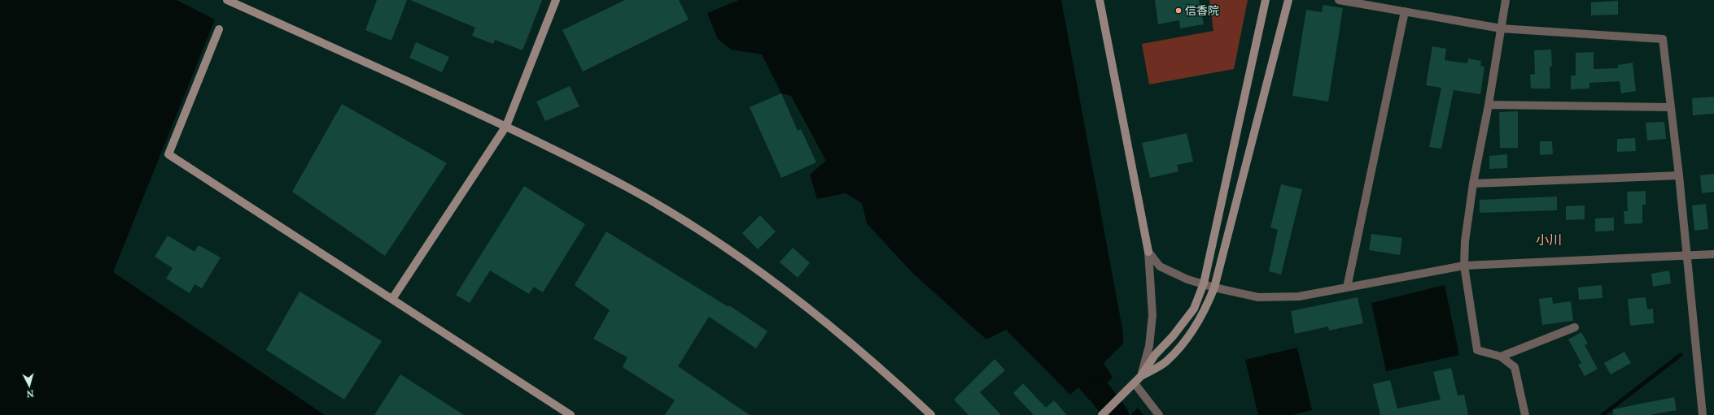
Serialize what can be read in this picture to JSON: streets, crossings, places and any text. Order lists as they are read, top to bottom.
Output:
{
  "districts": ["小川"],
  "places": ["信香院"],
  "north": "bottom"
}
